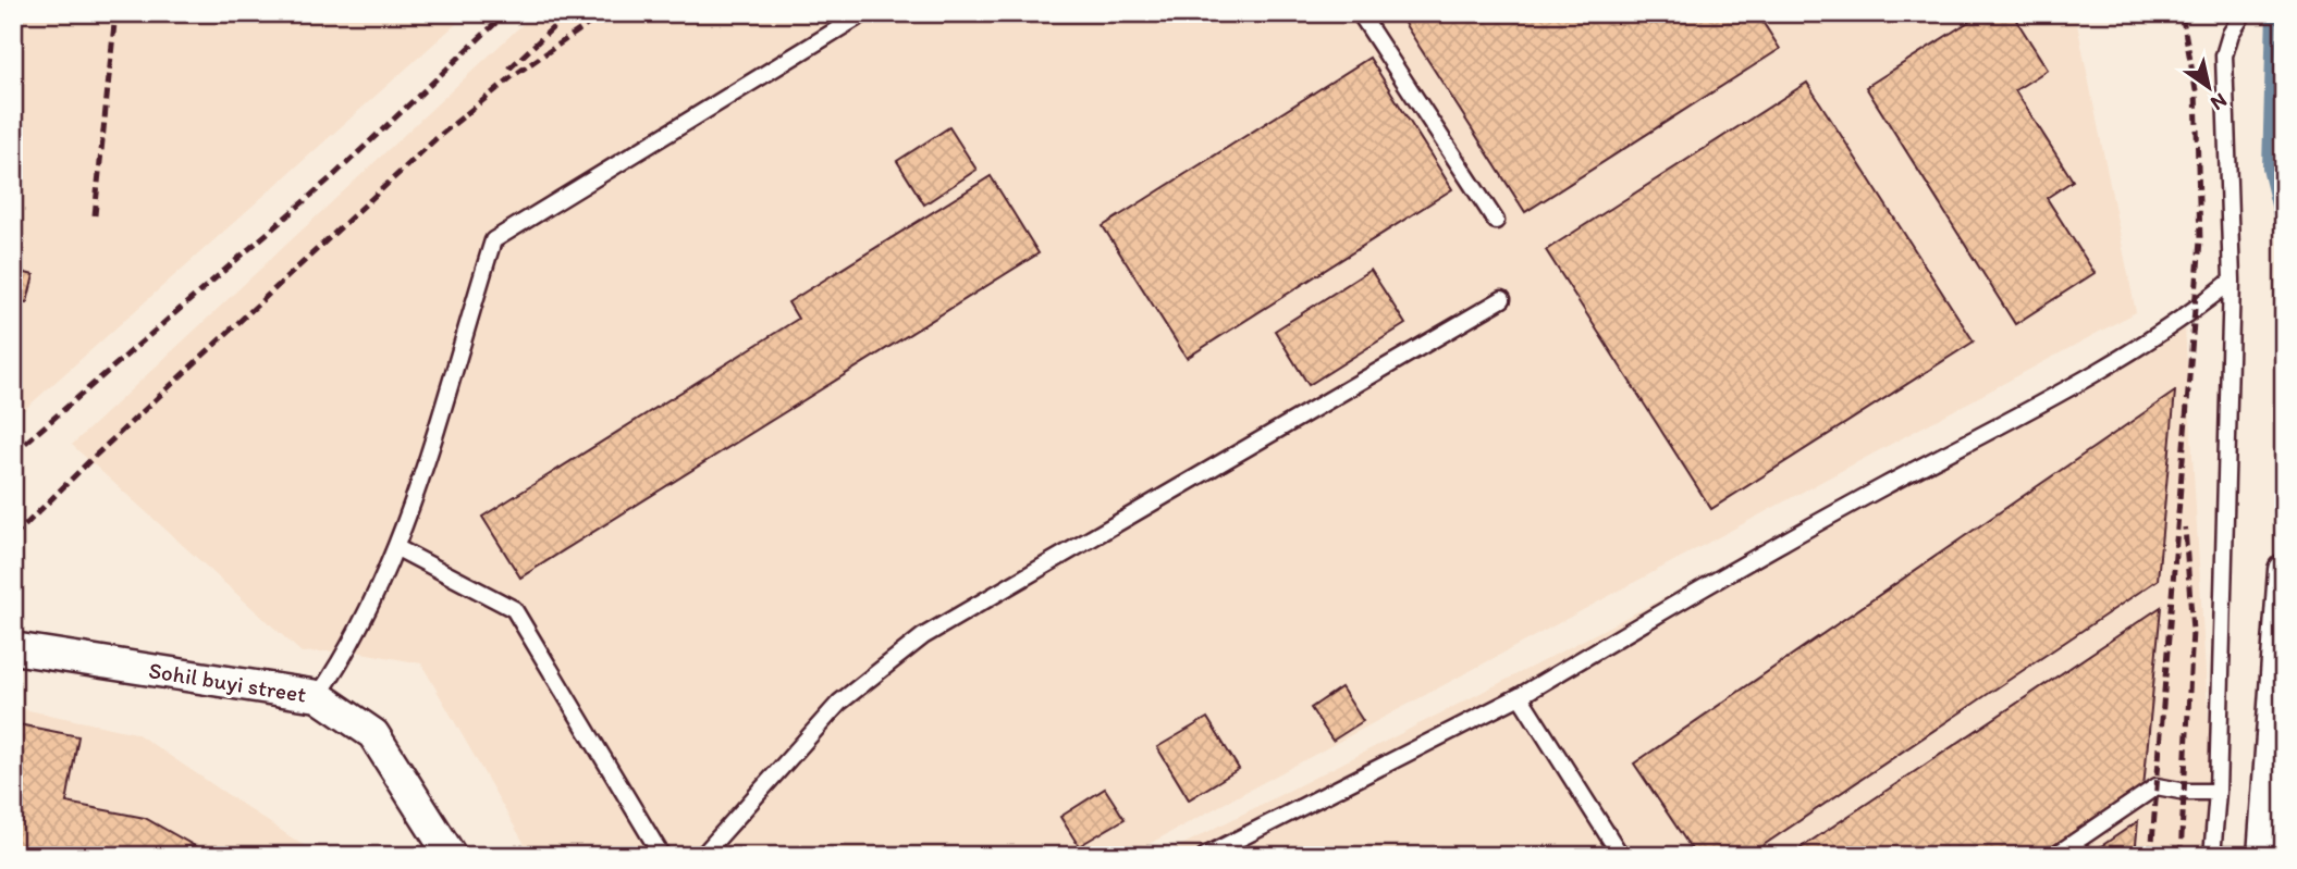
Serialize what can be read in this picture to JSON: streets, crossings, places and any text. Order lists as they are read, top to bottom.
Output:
{
  "streets": {
    "street": ["Sohil buyi street"]
  },
  "north": "bottom right"
}
